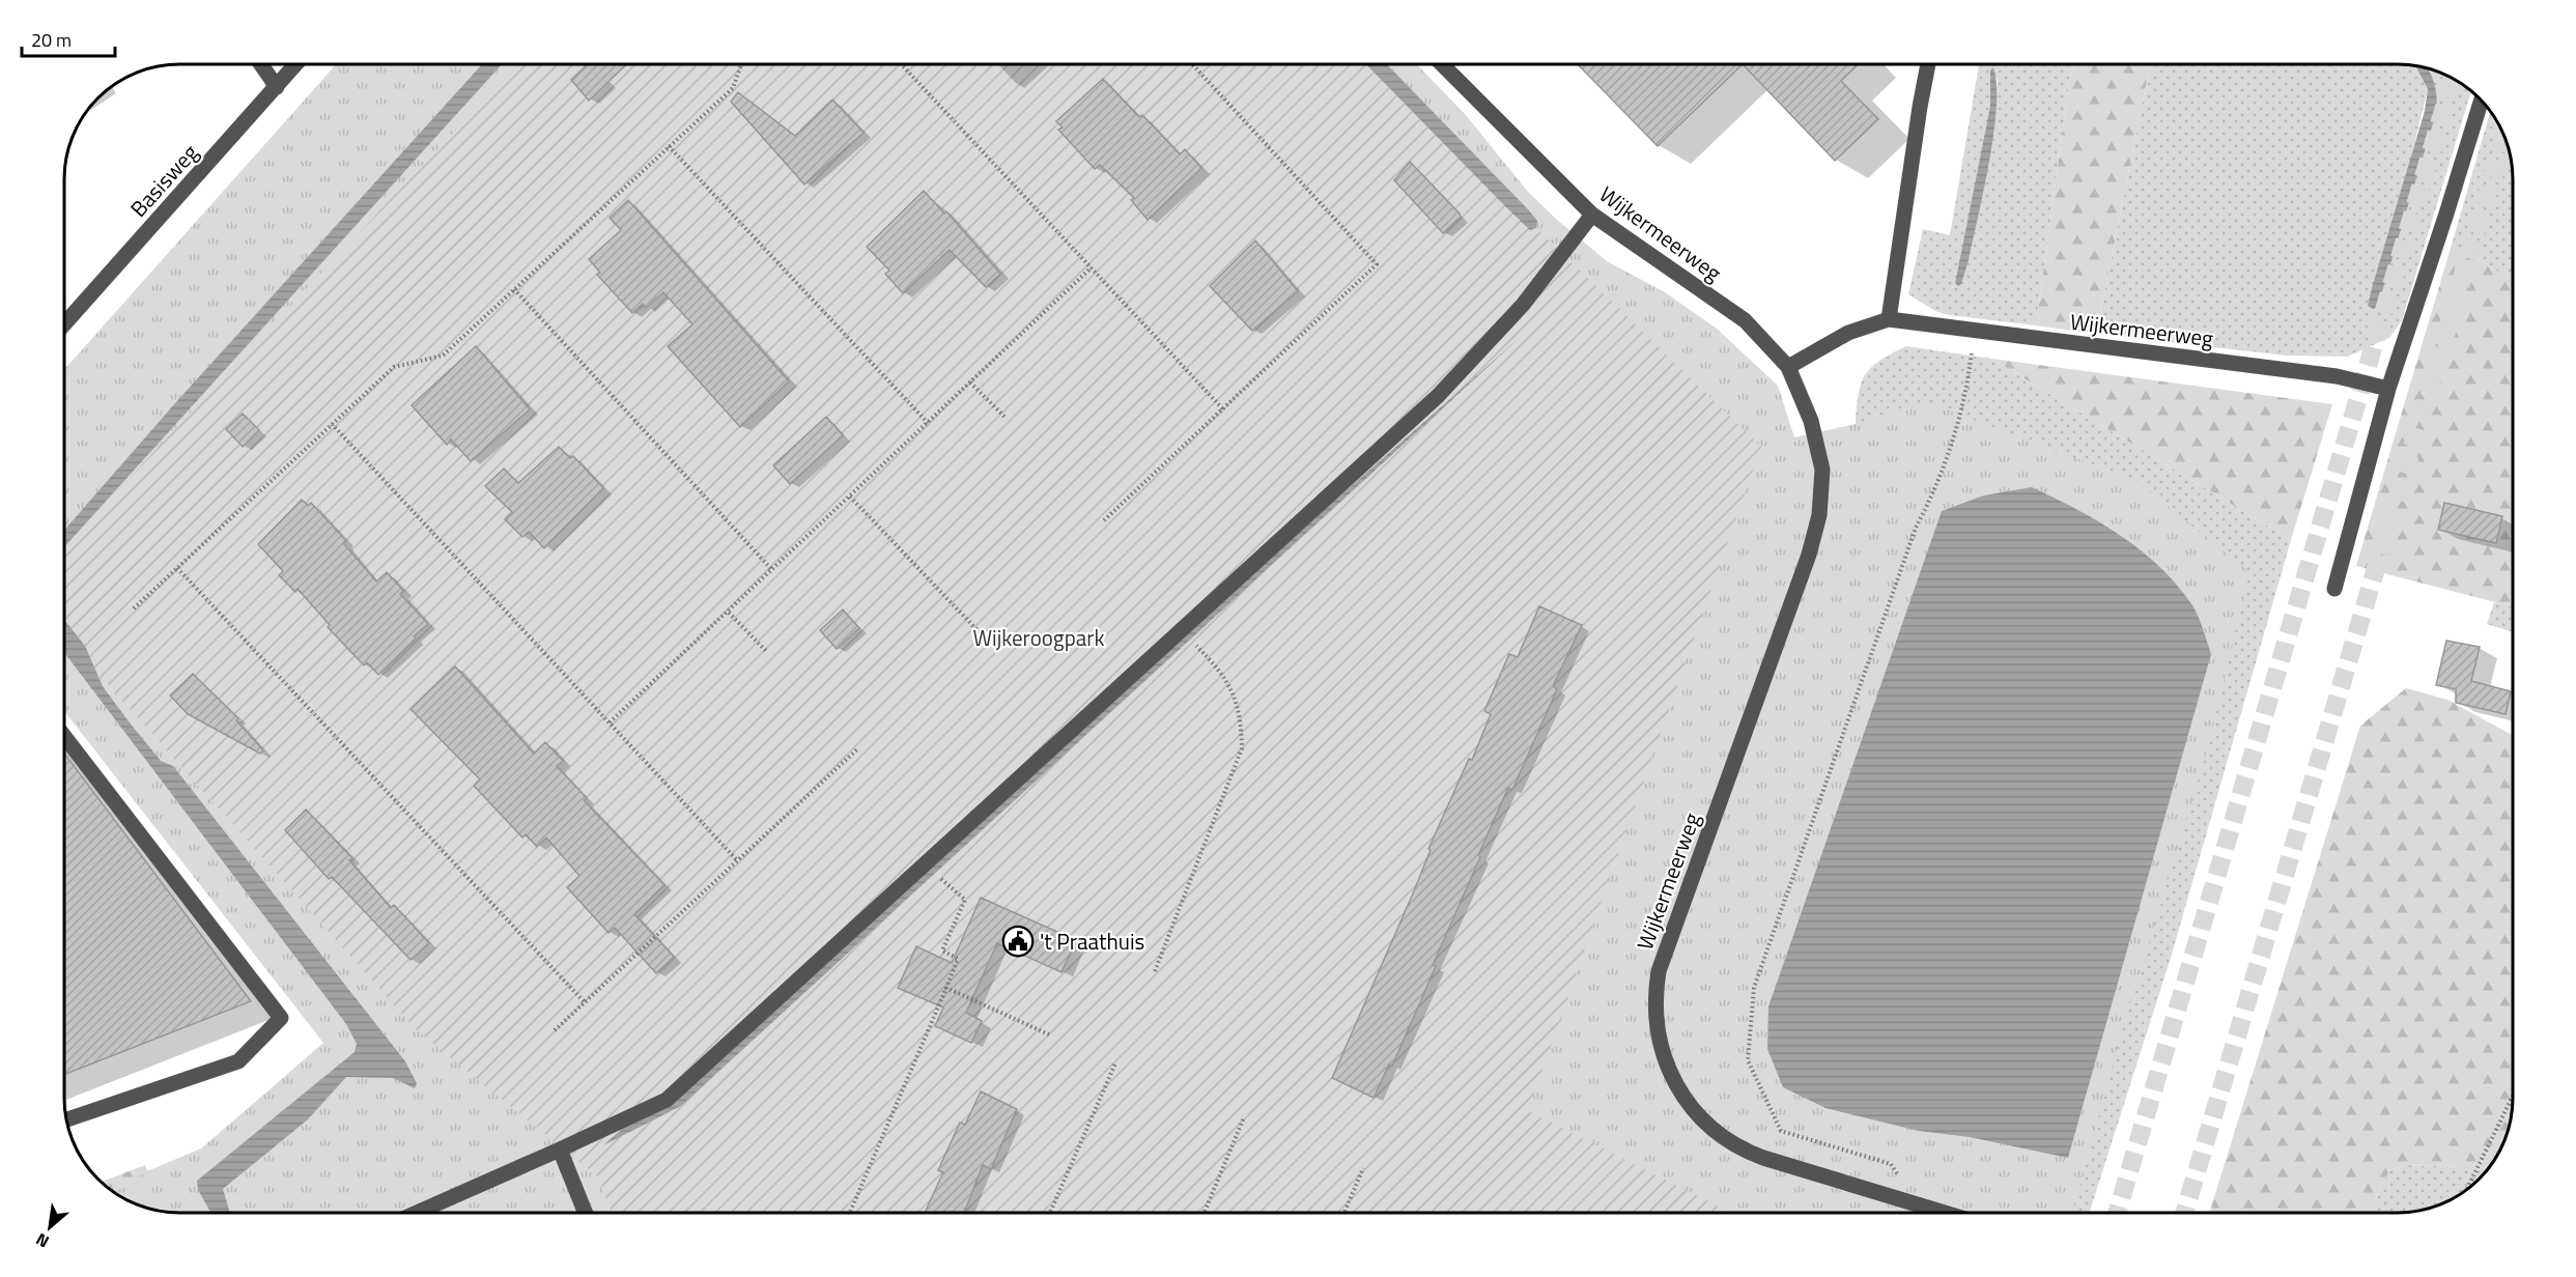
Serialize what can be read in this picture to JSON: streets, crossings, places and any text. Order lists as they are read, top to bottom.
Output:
{
  "streets": {
    "street": ["Basisweg", "Wijkermeerweg"]
  },
  "parks": ["Wijkeroogpark"],
  "places": {
    "public building": ["'t Praathuis"]
  },
  "scale_bar": "20 m",
  "north": "bottom left"
}
